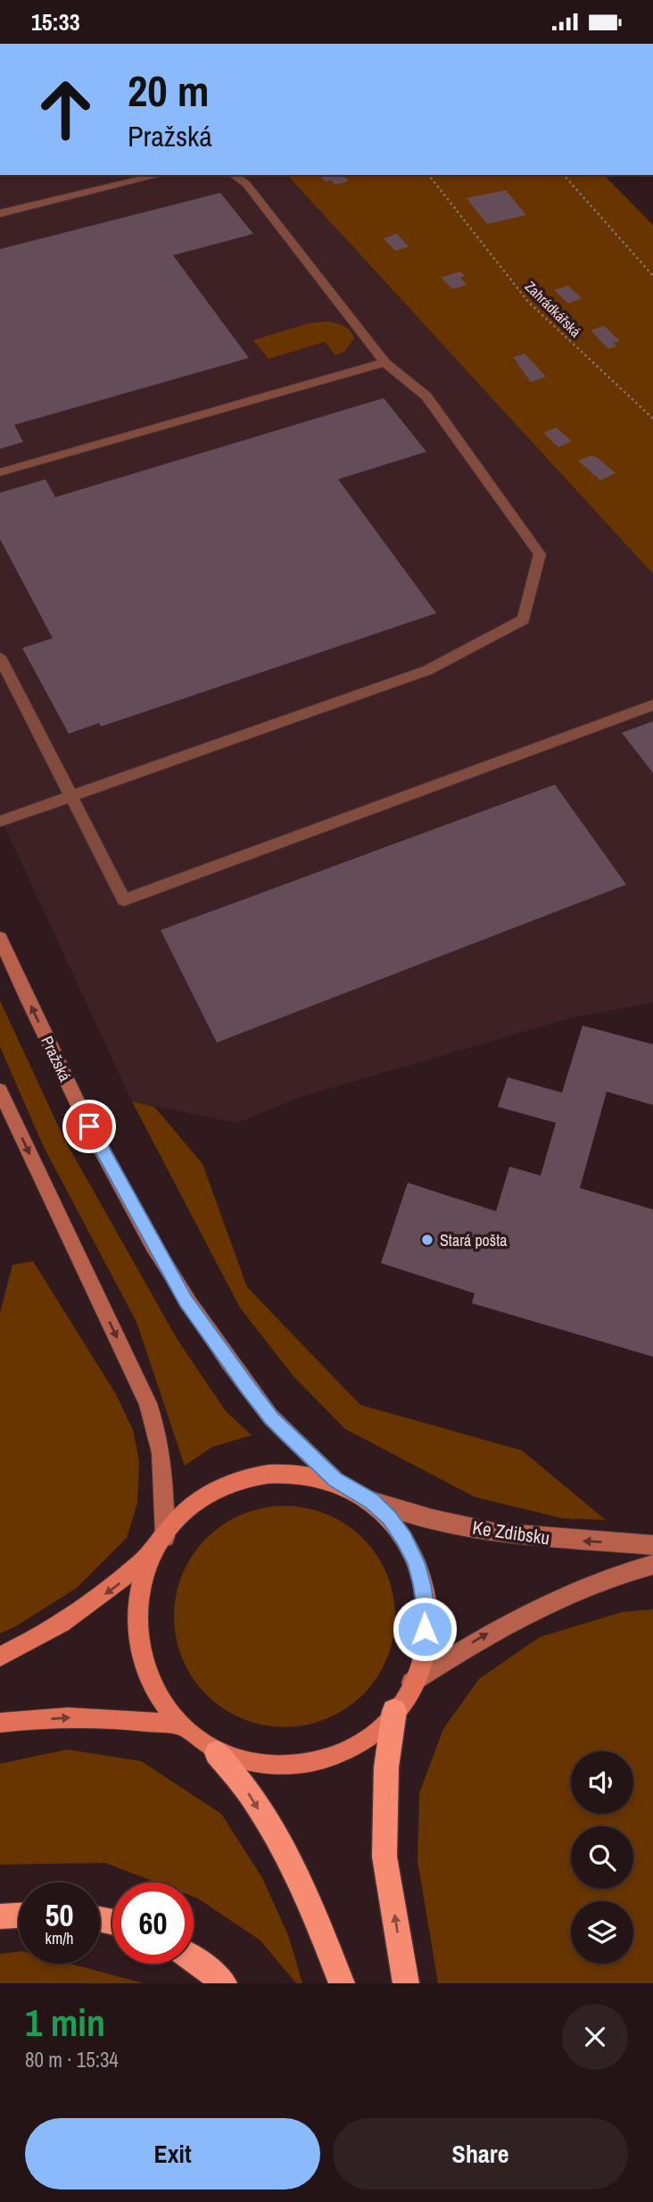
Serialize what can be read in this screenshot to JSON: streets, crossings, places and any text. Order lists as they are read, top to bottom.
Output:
{
  "streets": {
    "main road": ["Pražská", "Ke Zdibsku"],
    "path": ["Zahrádkářská"]
  },
  "one_way": ["Ke Zdibsku"],
  "places": ["Stará pošta"],
  "page": {
    "status": "15:33",
    "turn": ["20 m", "Pražská"],
    "speed": "50 km/h",
    "limit": "60",
    "heading": ["1 min", "80 m · 15:34"],
    "buttons": ["Exit", "Share"]
  }
}
